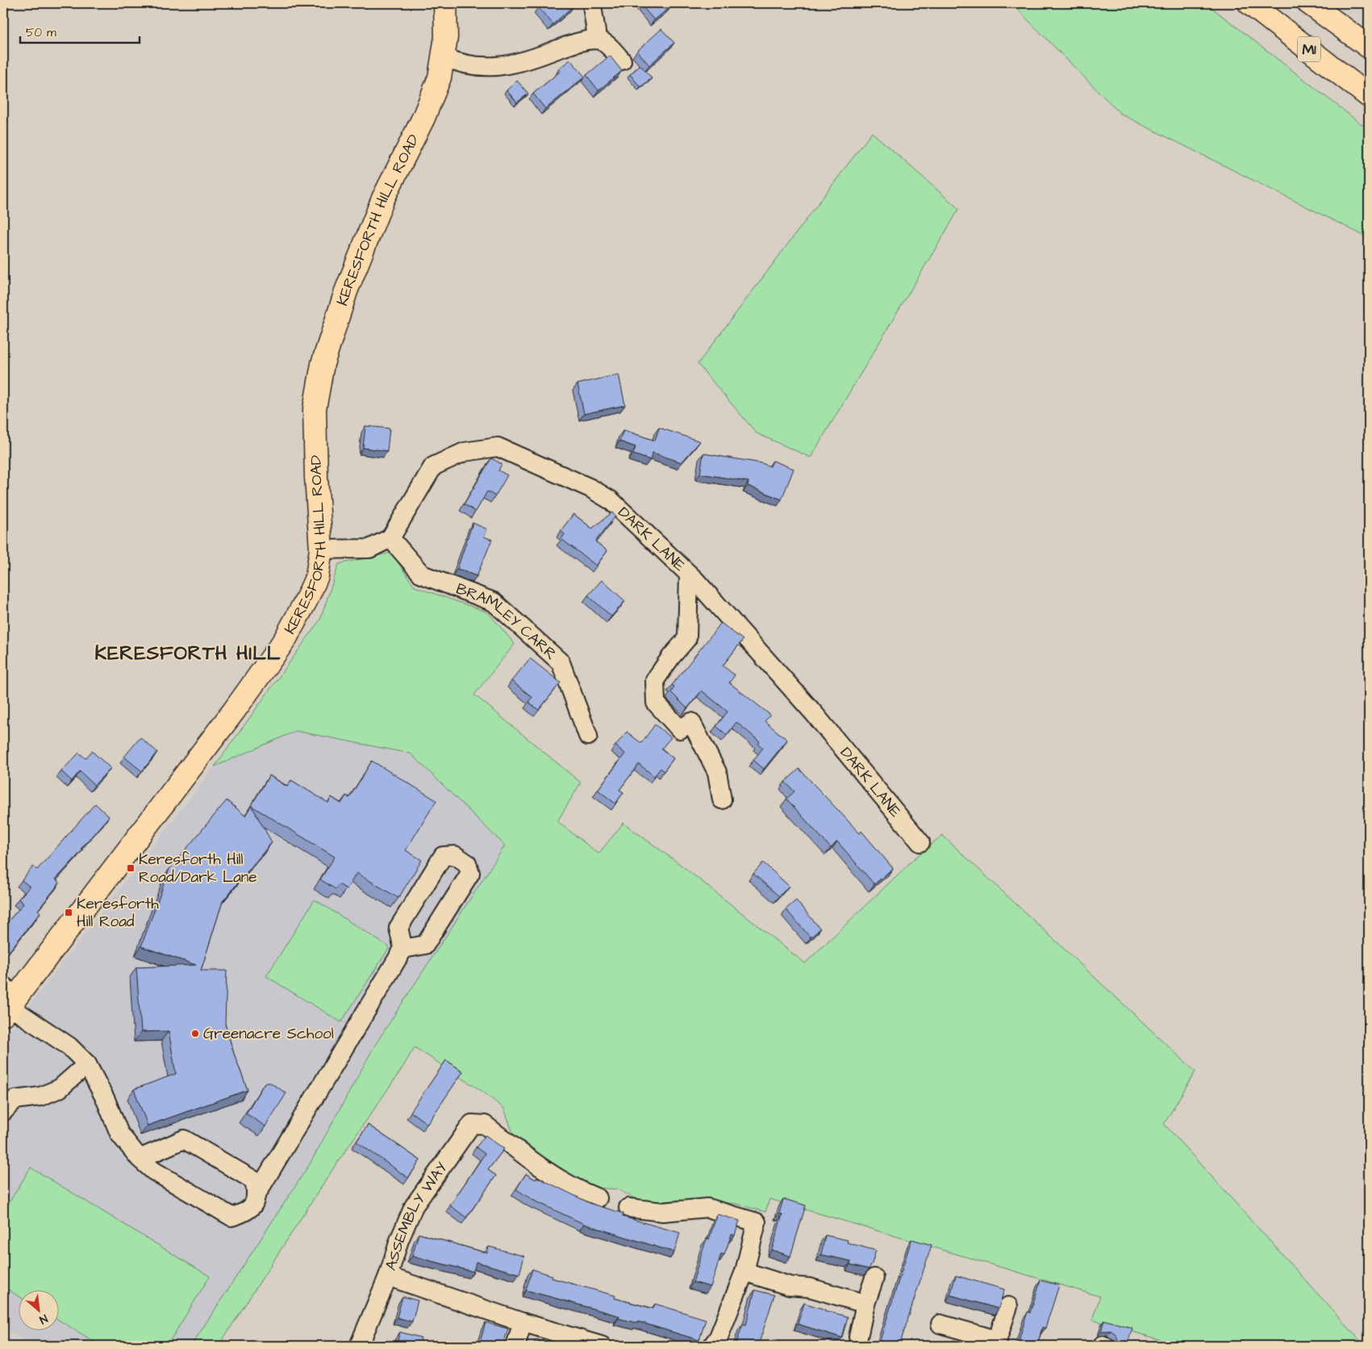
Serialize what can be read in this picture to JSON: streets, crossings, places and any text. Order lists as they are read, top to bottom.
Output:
{
  "streets": {
    "main road": ["M1", "KERESFORTH HILL ROAD"],
    "street": ["DARK LANE", "BRAMLEY CARR", "ASSEMBLY WAY"]
  },
  "crossings": [
    ["DARK LANE", "BRAMLEY CARR"]
  ],
  "districts": ["KERESFORTH HILL"],
  "places": {
    "transit": ["Keresforth Hill Road/Dark Lane", "Keresforth Hill Road"],
    "other": ["Greenacre School"]
  },
  "scale_bar": "50 m",
  "north": "bottom right"
}
